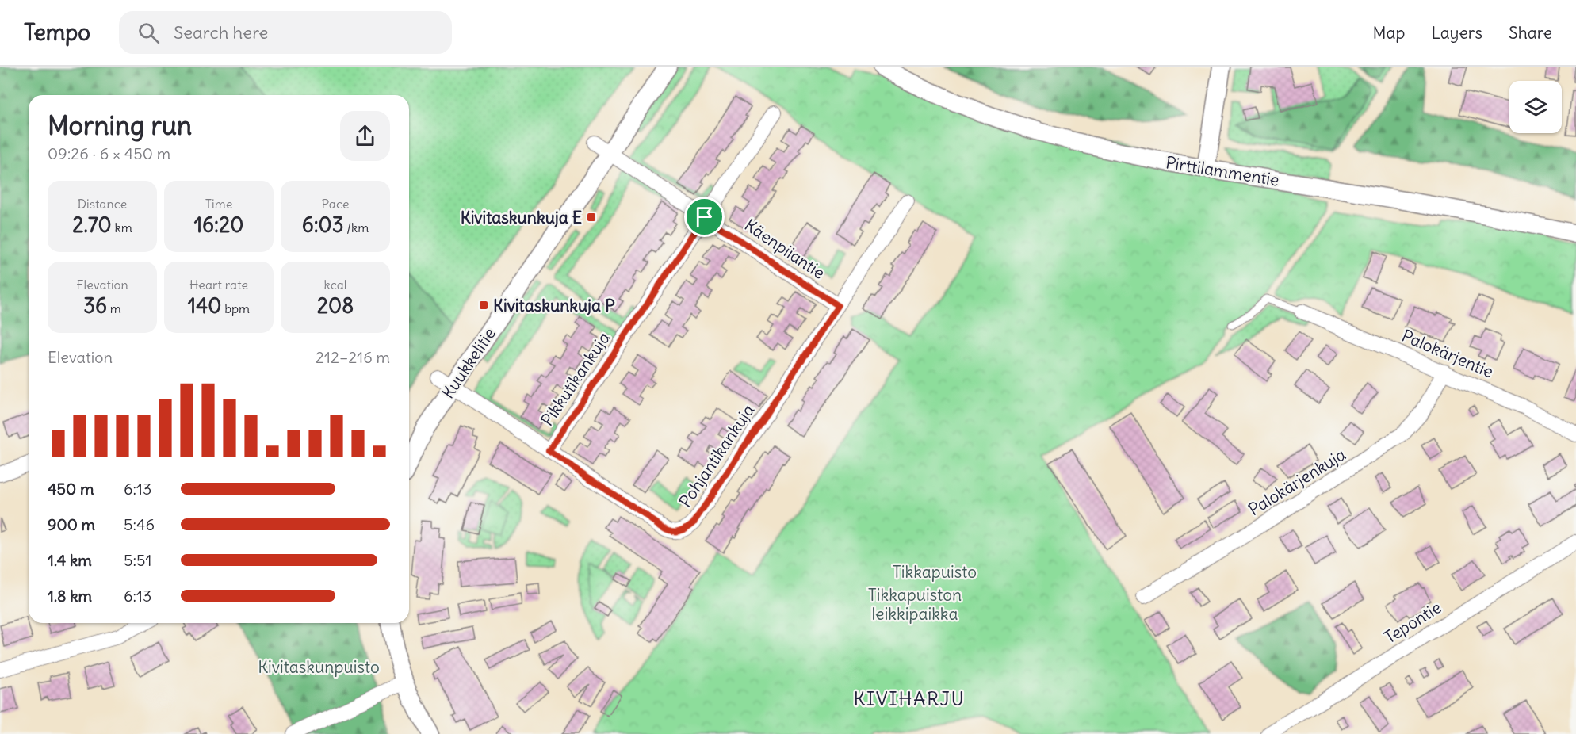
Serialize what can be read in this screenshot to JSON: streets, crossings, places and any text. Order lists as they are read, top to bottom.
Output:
{
  "streets": {
    "street": [
      "Pirttilammentie",
      "Käenpiiantie",
      "Palokärjentie",
      "Kuukkelitie",
      "Pikkutikankuja",
      "Pohjantikankuja",
      "Palokärjenkuja",
      "Tepontie"
    ]
  },
  "crossings": [
    ["Käenpiiantie", "Kuukkelitie"],
    ["Käenpiiantie", "Pikkutikankuja"],
    ["Käenpiiantie", "Pohjantikankuja"],
    ["Palokärjentie", "Palokärjenkuja"],
    ["Kuukkelitie", "Pohjantikankuja"],
    ["Pikkutikankuja", "Pohjantikankuja"]
  ],
  "districts": ["KIVIHARJU"],
  "parks": ["Tikkapuisto", "Tikkapuiston leikkipaikka", "Kivitaskunpuisto"],
  "places": {
    "transit": ["Kivitaskunkuja E", "Kivitaskunkuja P"]
  },
  "page": {
    "header": "Tempo",
    "search": "Search here",
    "nav": ["Map", "Layers", "Share"],
    "heading": ["Morning run", "09:26 · 6 × 450 m"],
    "stats": [
      ["Distance", "2.70 km"],
      ["Time", "16:20"],
      ["Pace", "6:03 /km"],
      ["Elevation", "36 m"],
      ["Heart rate", "140 bpm"],
      ["kcal", "208"]
    ],
    "chart": ["Elevation", "212–216 m"],
    "list": [
      {
        "name": "450 m",
        "note": "6:13"
      },
      {
        "name": "900 m",
        "note": "5:46"
      },
      {
        "name": "1.4 km",
        "note": "5:51"
      },
      {
        "name": "1.8 km",
        "note": "6:13"
      }
    ]
  }
}
